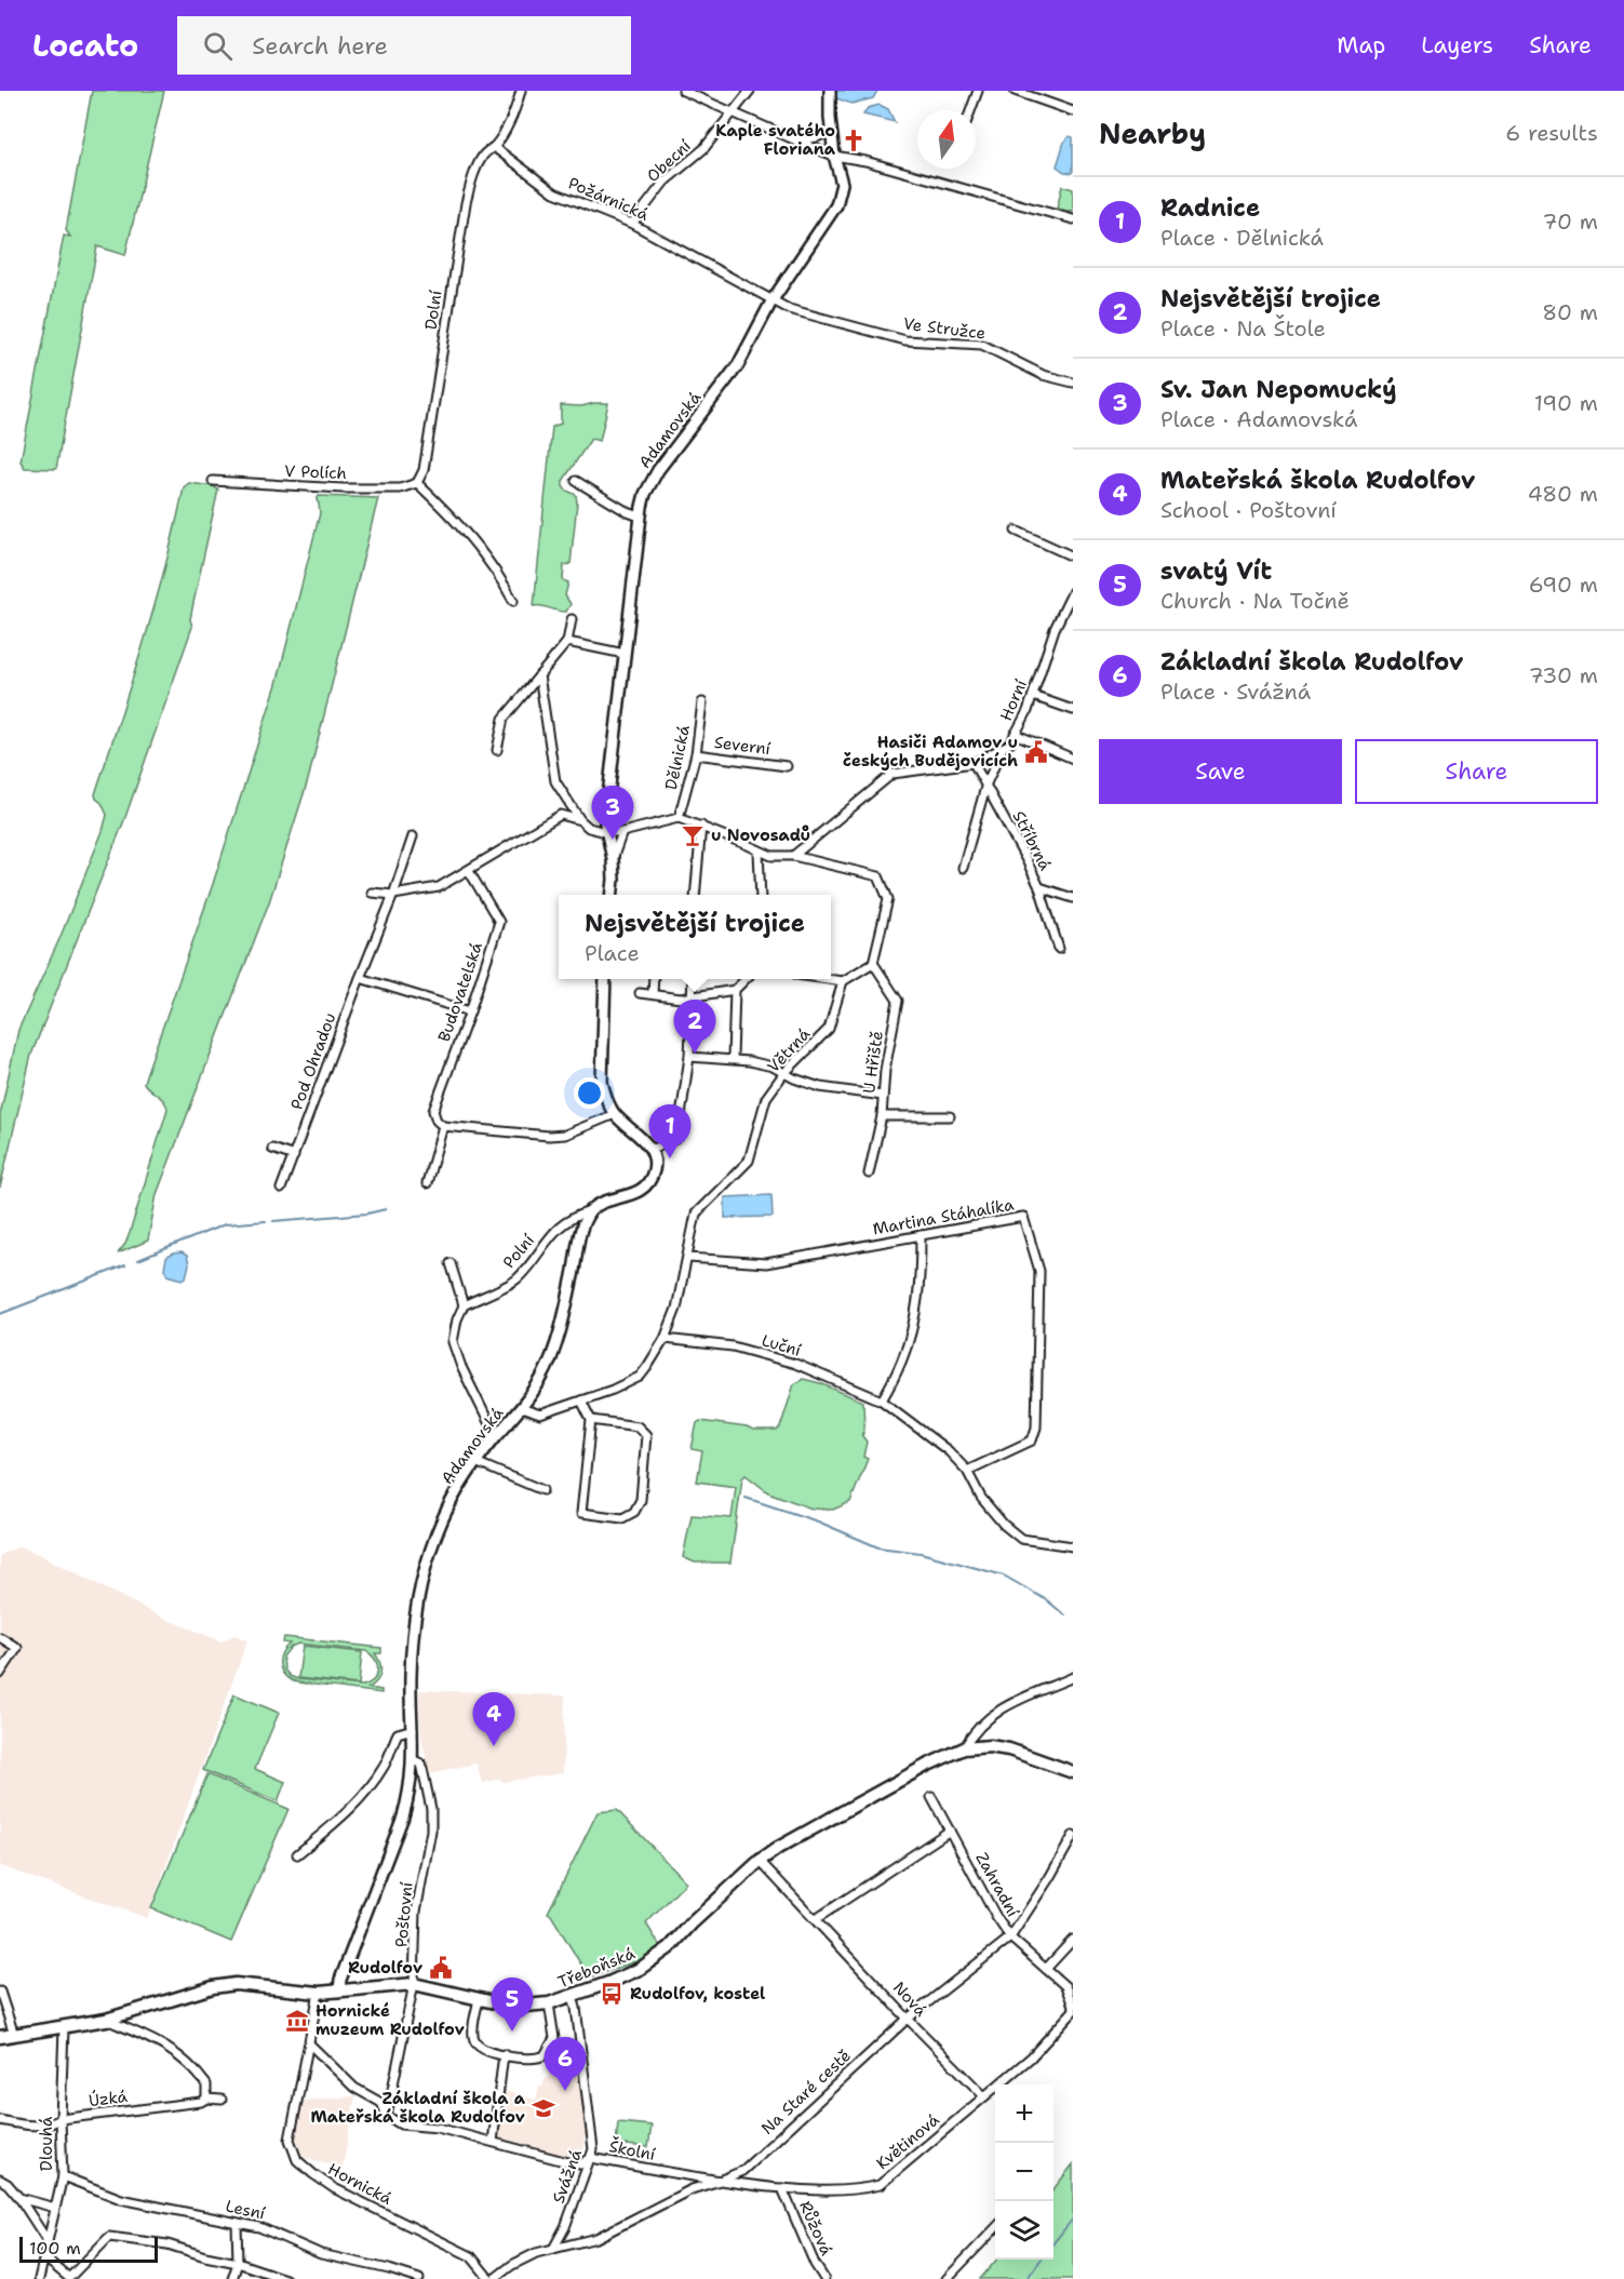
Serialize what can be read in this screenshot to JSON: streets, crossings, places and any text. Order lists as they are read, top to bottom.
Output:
{
  "streets": {
    "main road": ["Třeboňská"],
    "street": [
      "Obecní",
      "Požárnická",
      "Dolní",
      "Ve Stružce",
      "Adamovská",
      "V Polích",
      "Horní",
      "Severní",
      "Dělnická",
      "Stříbrná",
      "Budovatelská",
      "Větrná",
      "Pod Ohradou",
      "U Hřiště",
      "Martina Stáhalíka",
      "Polní",
      "Luční",
      "Zahradní",
      "Poštovní",
      "Nová",
      "Na Staré cestě",
      "Úzká",
      "Květinová",
      "Dlouhá",
      "Školní",
      "Svážná",
      "Hornická",
      "Lesní",
      "Růžová"
    ]
  },
  "crossings": [
    ["Obecní", "Požárnická"],
    ["Požárnická", "Dolní"],
    ["Požárnická", "Ve Stružce"],
    ["Požárnická", "Adamovská"],
    ["Dolní", "V Polích"],
    ["Ve Stružce", "Adamovská"],
    ["Adamovská", "Polní"],
    ["Adamovská", "Poštovní"],
    ["Adamovská", "Třeboňská"],
    ["Horní", "Stříbrná"],
    ["Severní", "Dělnická"],
    ["Větrná", "Martina Stáhalíka"],
    ["Martina Stáhalíka", "Luční"],
    ["Zahradní", "Na Staré cestě"],
    ["Zahradní", "Květinová"],
    ["Poštovní", "Třeboňská"],
    ["Poštovní", "Školní"],
    ["Třeboňská", "Nová"],
    ["Třeboňská", "Dlouhá"],
    ["Třeboňská", "Svážná"],
    ["Třeboňská", "Hornická"],
    ["Nová", "Na Staré cestě"],
    ["Nová", "Květinová"],
    ["Na Staré cestě", "Květinová"],
    ["Na Staré cestě", "Školní"],
    ["Na Staré cestě", "Svážná"],
    ["Na Staré cestě", "Hornická"],
    ["Úzká", "Dlouhá"],
    ["Květinová", "Školní"],
    ["Květinová", "Růžová"],
    ["Dlouhá", "Lesní"],
    ["Školní", "Svážná"],
    ["Školní", "Hornická"]
  ],
  "places": {
    "church": ["Kaple svatého Floriana"],
    "public building": ["Hasiči Adamov u českých Budějovicích", "Rudolfov"],
    "bar": ["u Novosadů"],
    "bus stop": ["Rudolfov, kostel"],
    "museum": ["Hornické muzeum Rudolfov"],
    "school or university": ["Základní škola a Mateřská škola Rudolfov"]
  },
  "scale_bar": "100 m",
  "north": "top",
  "page": {
    "header": "Locato",
    "search": "Search here",
    "nav": ["Map", "Layers", "Share"],
    "heading": ["Nearby", "6 results"],
    "list": [
      {
        "mark": "1",
        "name": "Radnice",
        "note": "Place · Dělnická",
        "value": "70 m"
      },
      {
        "mark": "2",
        "name": "Nejsvětější trojice",
        "note": "Place · Na Štole",
        "value": "80 m"
      },
      {
        "mark": "3",
        "name": "Sv. Jan Nepomucký",
        "note": "Place · Adamovská",
        "value": "190 m"
      },
      {
        "mark": "4",
        "name": "Mateřská škola Rudolfov",
        "note": "School · Poštovní",
        "value": "480 m"
      },
      {
        "mark": "5",
        "name": "svatý Vít",
        "note": "Church · Na Točně",
        "value": "690 m"
      },
      {
        "mark": "6",
        "name": "Základní škola Rudolfov",
        "note": "Place · Svážná",
        "value": "730 m"
      }
    ],
    "buttons": ["Save", "Share"],
    "pins": [
      "3",
      "2",
      "1",
      "4",
      "5",
      "6"
    ],
    "popup": ["Nejsvětější trojice", "Place"],
    "map_buttons": ["+", "−"],
    "scale": "100 m"
  }
}
